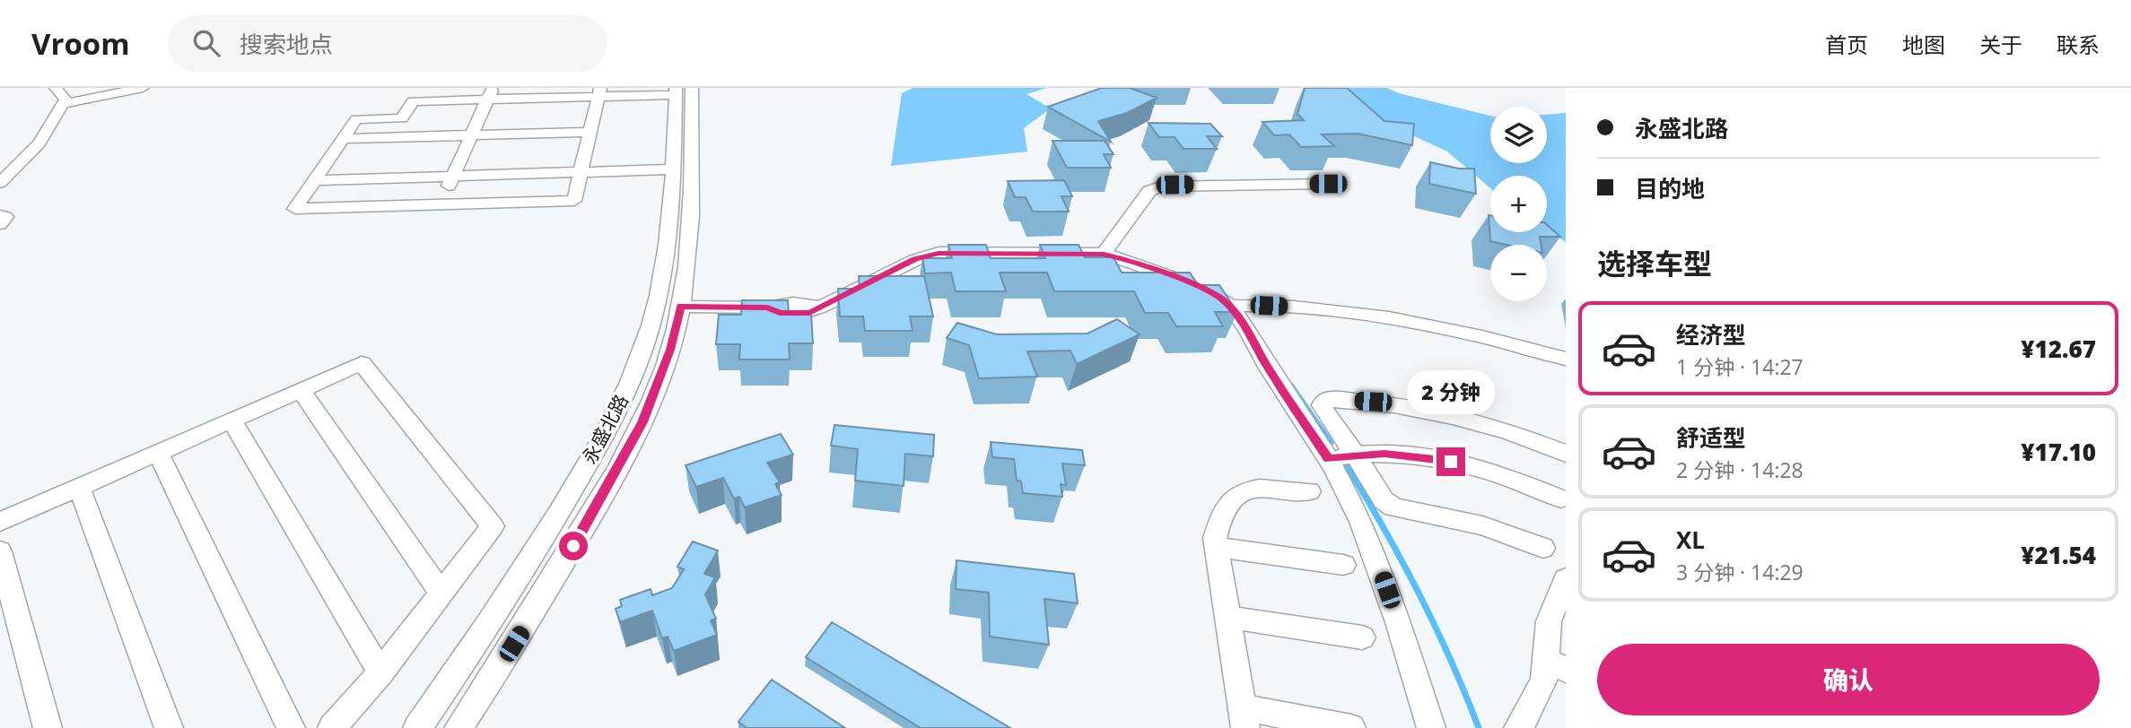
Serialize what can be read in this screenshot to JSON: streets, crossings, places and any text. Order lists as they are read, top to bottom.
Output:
{
  "streets": {
    "street": ["永盛北路"]
  },
  "page": {
    "header": "Vroom",
    "search": "搜索地点",
    "nav": [
      "首页",
      "地图",
      "关于",
      "联系"
    ],
    "banner": ["永盛北路", "目的地"],
    "map_buttons": ["+", "−"],
    "heading": "选择车型",
    "list": [
      {
        "name": "经济型",
        "note": "1 分钟 · 14:27",
        "value": "¥12.67"
      },
      {
        "name": "舒适型",
        "note": "2 分钟 · 14:28",
        "value": "¥17.10"
      },
      {
        "name": "XL",
        "note": "3 分钟 · 14:29",
        "value": "¥21.54"
      }
    ],
    "bubble": "2 分钟",
    "buttons": "确认"
  }
}
